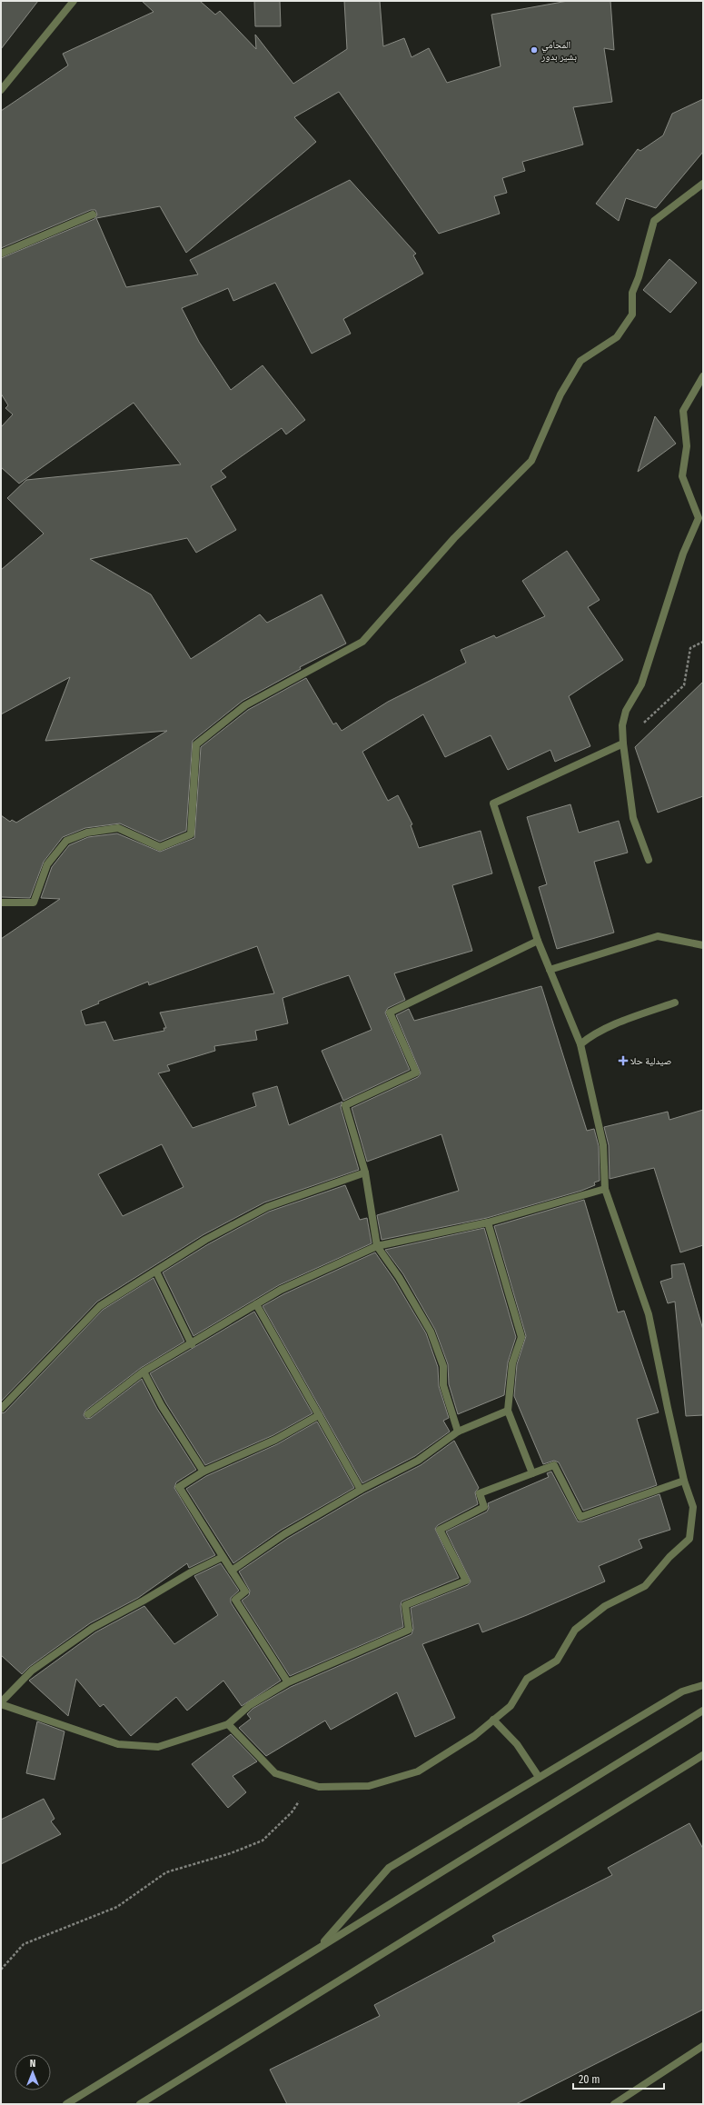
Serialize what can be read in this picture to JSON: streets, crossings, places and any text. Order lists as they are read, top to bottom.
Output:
{
  "places": {
    "other": ["المحامي بشير بدور"],
    "health": ["صيدلية حلا"]
  },
  "scale_bar": "20 m",
  "north": "top"
}
